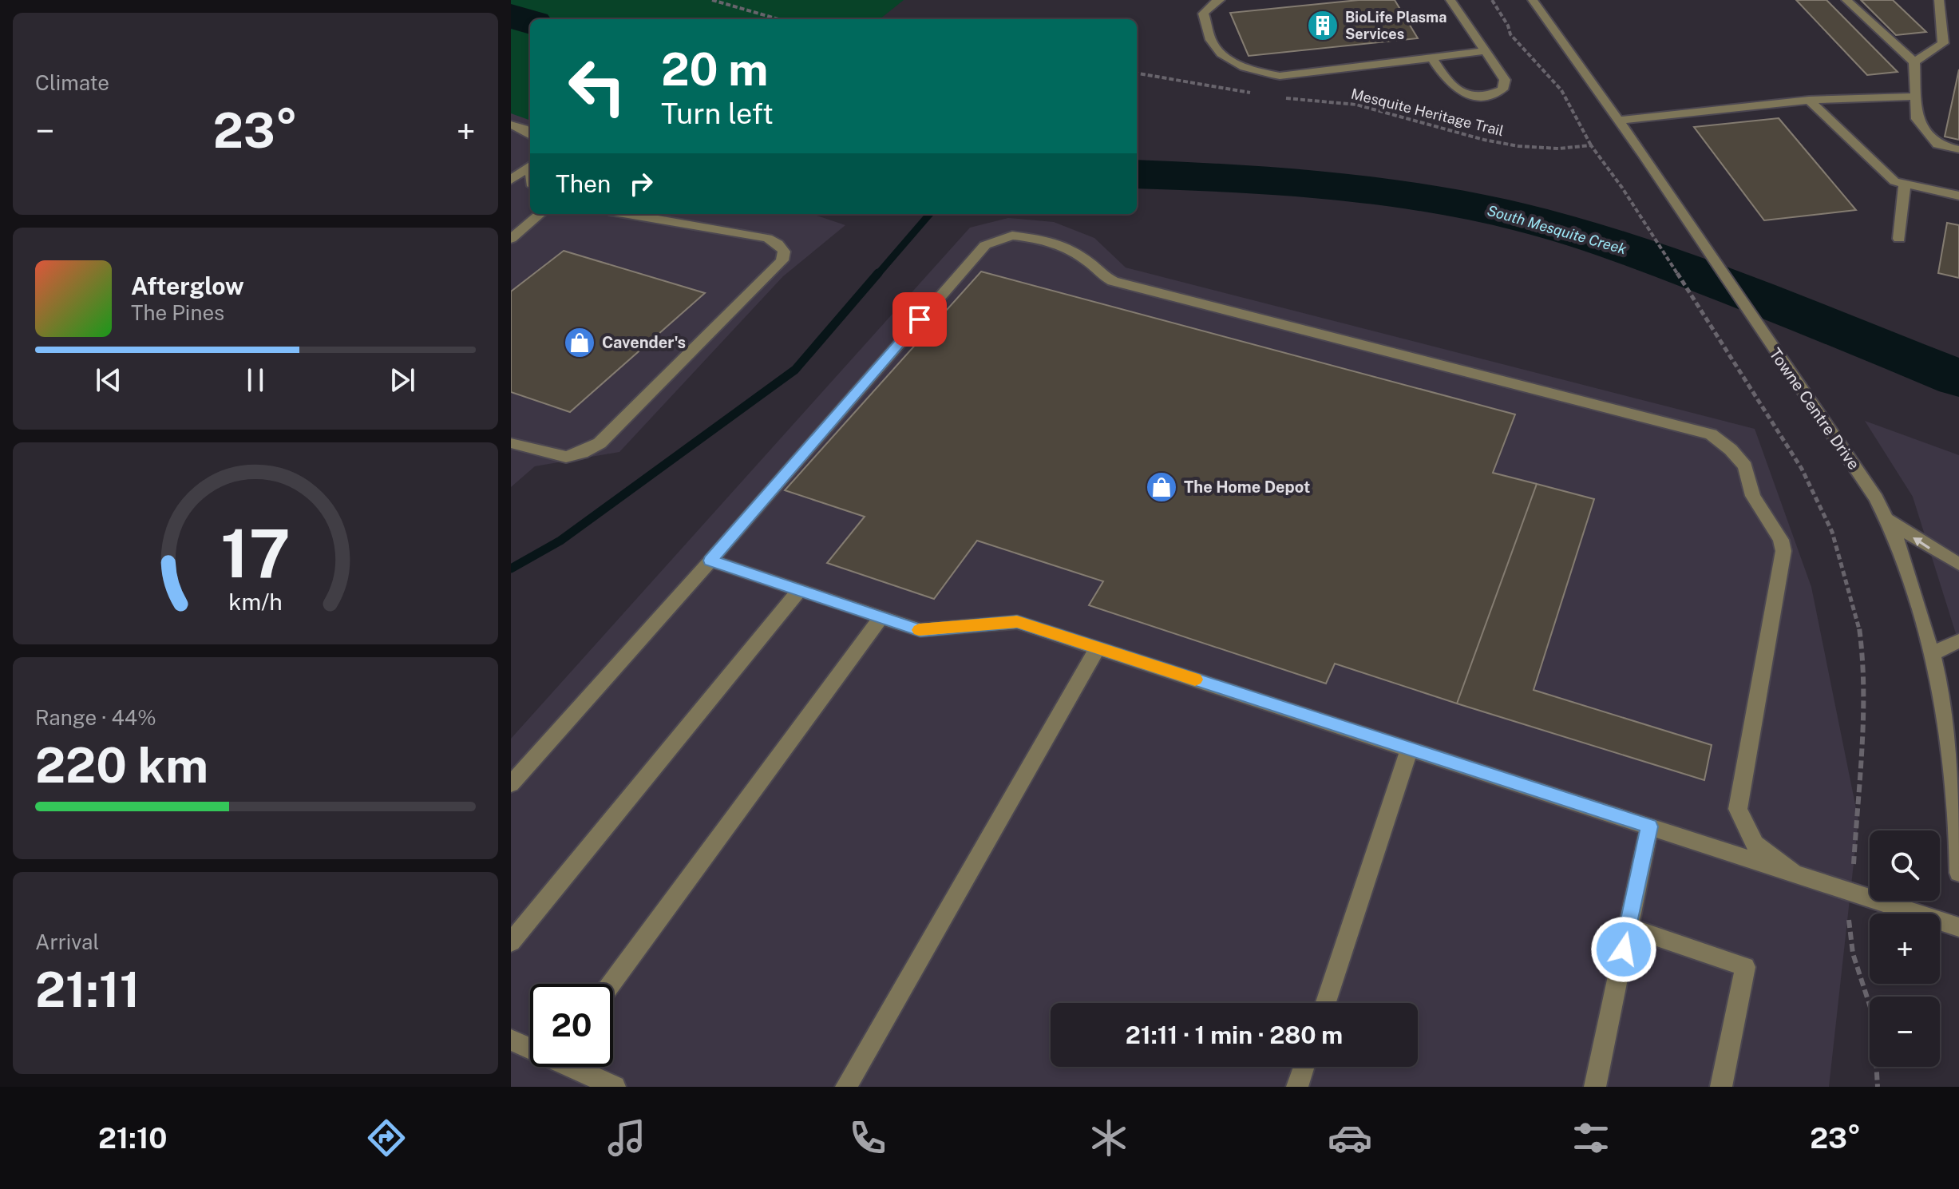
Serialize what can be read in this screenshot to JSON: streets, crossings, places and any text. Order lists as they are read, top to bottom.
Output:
{
  "streets": {
    "street": ["Towne Centre Drive"],
    "path": ["Mesquite Heritage Trail"]
  },
  "water": ["South Mesquite Creek"],
  "places": {
    "building": ["BioLife Plasma Services"],
    "shop": ["Cavender's", "The Home Depot"]
  },
  "page": {
    "tile": [
      "Climate",
      ["Range · 44%", "220 km"],
      ["Arrival", "21:11"]
    ],
    "turn": ["20 m", "Turn left"],
    "heat": ["−", "23°", "+"],
    "then": "Then",
    "song": ["Afterglow", "The Pines"],
    "map_buttons": ["+", "−"],
    "limit": "20",
    "trip": "21:11 · 1 min · 280 m",
    "tabs": ["21:10", "23°"],
    "gauge": ["17", "km/h"]
  }
}
